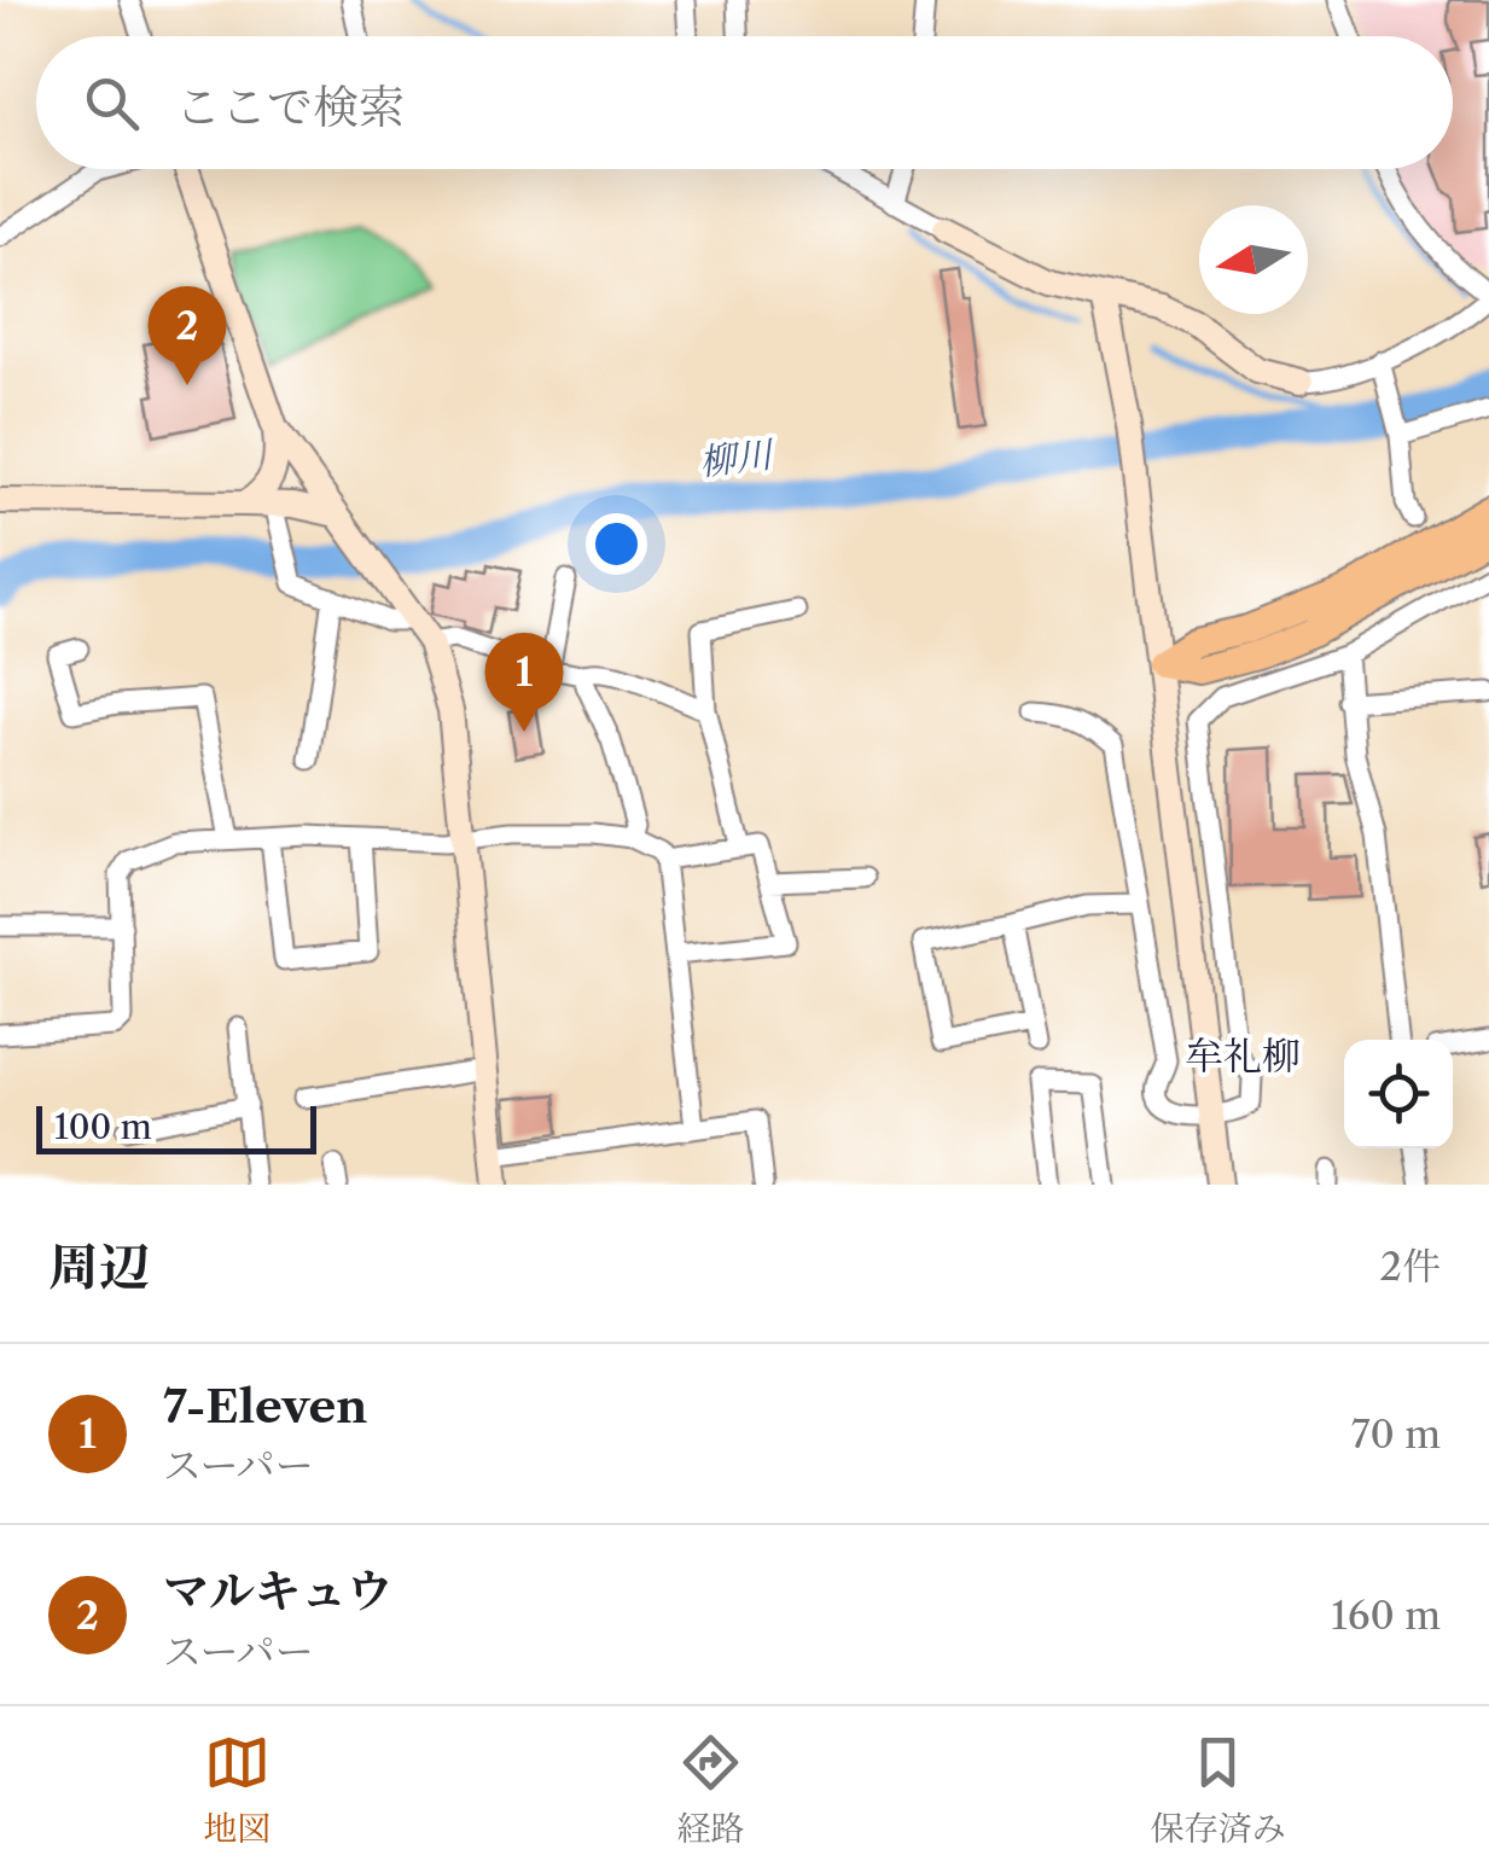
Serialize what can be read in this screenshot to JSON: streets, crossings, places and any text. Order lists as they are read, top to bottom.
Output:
{
  "districts": ["牟礼柳"],
  "water": ["柳川"],
  "scale_bar": "100 m",
  "north": "left",
  "page": {
    "search": "ここで検索",
    "pins": ["2", "1"],
    "scale": "100 m",
    "heading": ["周辺", "2件"],
    "list": [
      {
        "mark": "1",
        "name": "7-Eleven",
        "note": "スーパー",
        "value": "70 m"
      },
      {
        "mark": "2",
        "name": "マルキュウ",
        "note": "スーパー",
        "value": "160 m"
      }
    ],
    "nav": ["地図", "経路", "保存済み"]
  }
}
